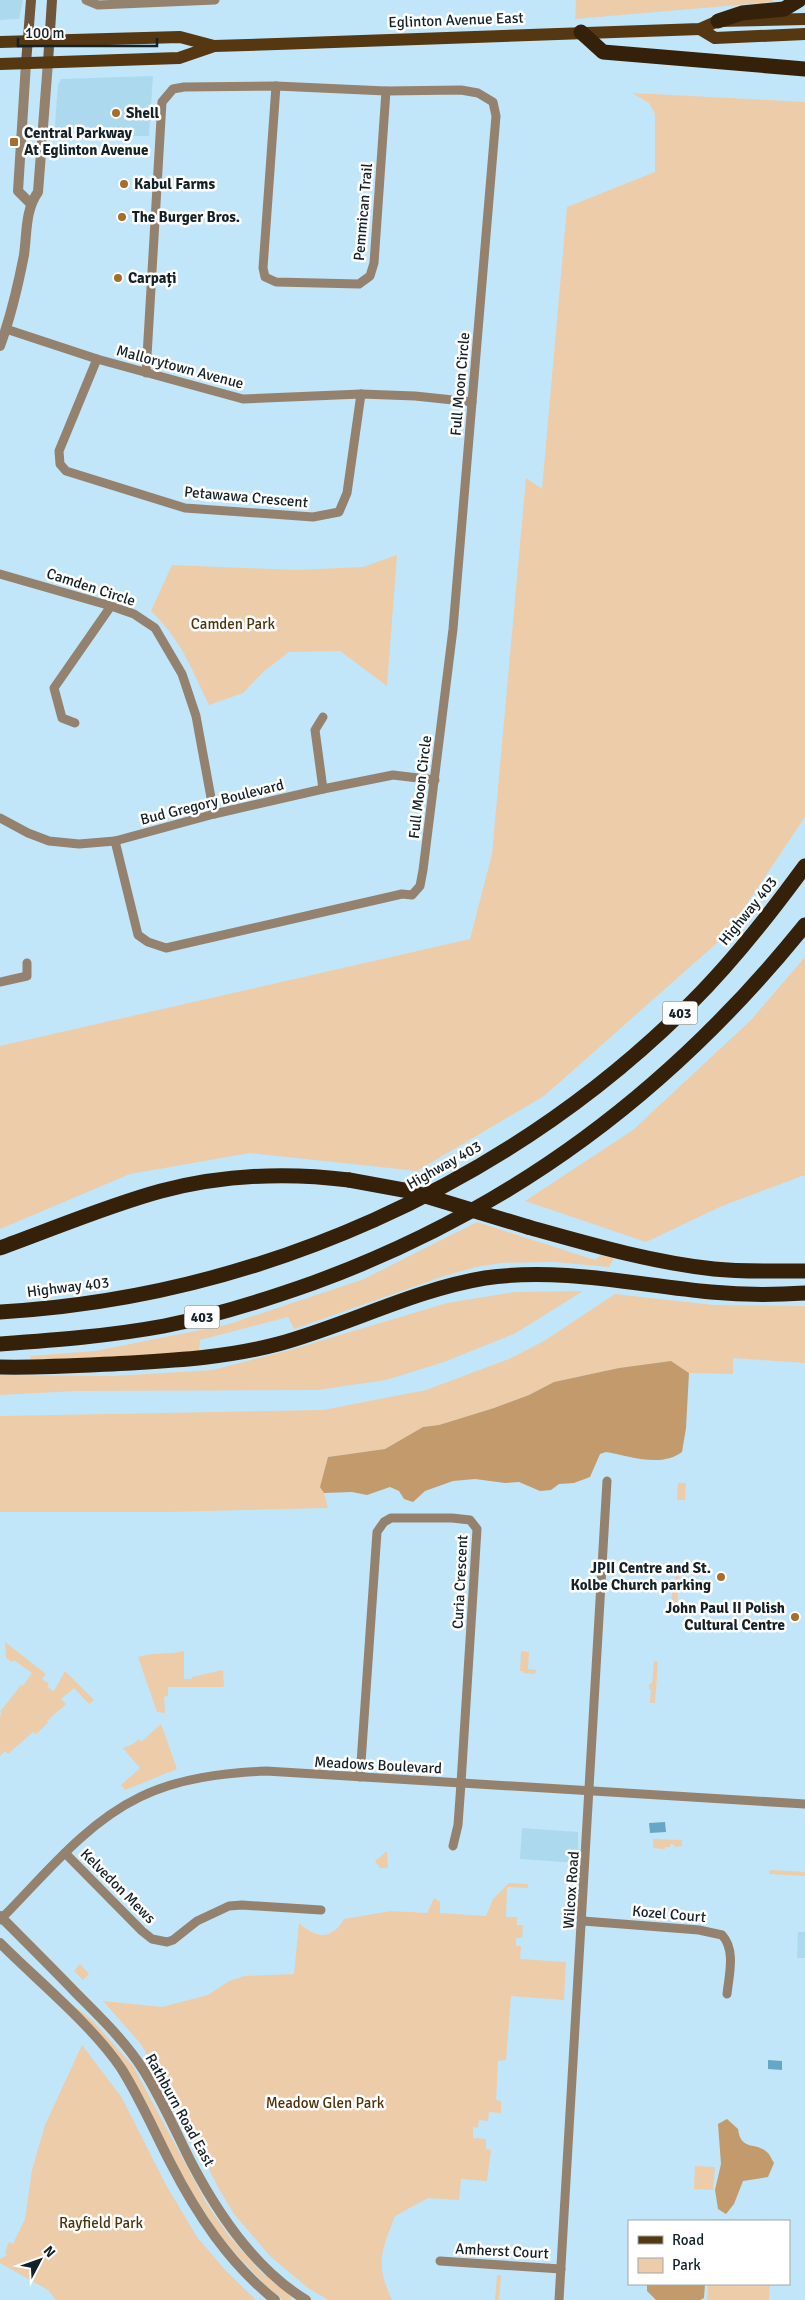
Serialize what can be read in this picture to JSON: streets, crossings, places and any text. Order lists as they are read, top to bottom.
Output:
{
  "streets": {
    "highway": ["Highway 403", "403"],
    "main road": ["Eglinton Avenue East"],
    "street": [
      "Pemmican Trail",
      "Mallorytown Avenue",
      "Full Moon Circle",
      "Petawawa Crescent",
      "Camden Circle",
      "Bud Gregory Boulevard",
      "Curia Crescent",
      "Meadows Boulevard",
      "Kelvedon Mews",
      "Wilcox Road",
      "Kozel Court",
      "Rathburn Road East",
      "Amherst Court"
    ]
  },
  "crossings": [
    ["Pemmican Trail", "Full Moon Circle"],
    ["Mallorytown Avenue", "Full Moon Circle"],
    ["Mallorytown Avenue", "Petawawa Crescent"],
    ["Full Moon Circle", "Bud Gregory Boulevard"],
    ["Camden Circle", "Bud Gregory Boulevard"],
    ["Curia Crescent", "Meadows Boulevard"],
    ["Meadows Boulevard", "Kelvedon Mews"],
    ["Meadows Boulevard", "Wilcox Road"],
    ["Meadows Boulevard", "Rathburn Road East"],
    ["Wilcox Road", "Kozel Court"],
    ["Wilcox Road", "Amherst Court"]
  ],
  "parks": ["Camden Park", "Meadow Glen Park", "Rayfield Park"],
  "places": {
    "other": [
      "Shell",
      "Kabul Farms",
      "The Burger Bros.",
      "Carpați",
      "JPII Centre and St. Kolbe Church parking",
      "John Paul II Polish Cultural Centre"
    ],
    "transit": ["Central Parkway At Eglinton Avenue"]
  },
  "legend": ["Road", "Park"],
  "scale_bar": "100 m",
  "north": "top right"
}
